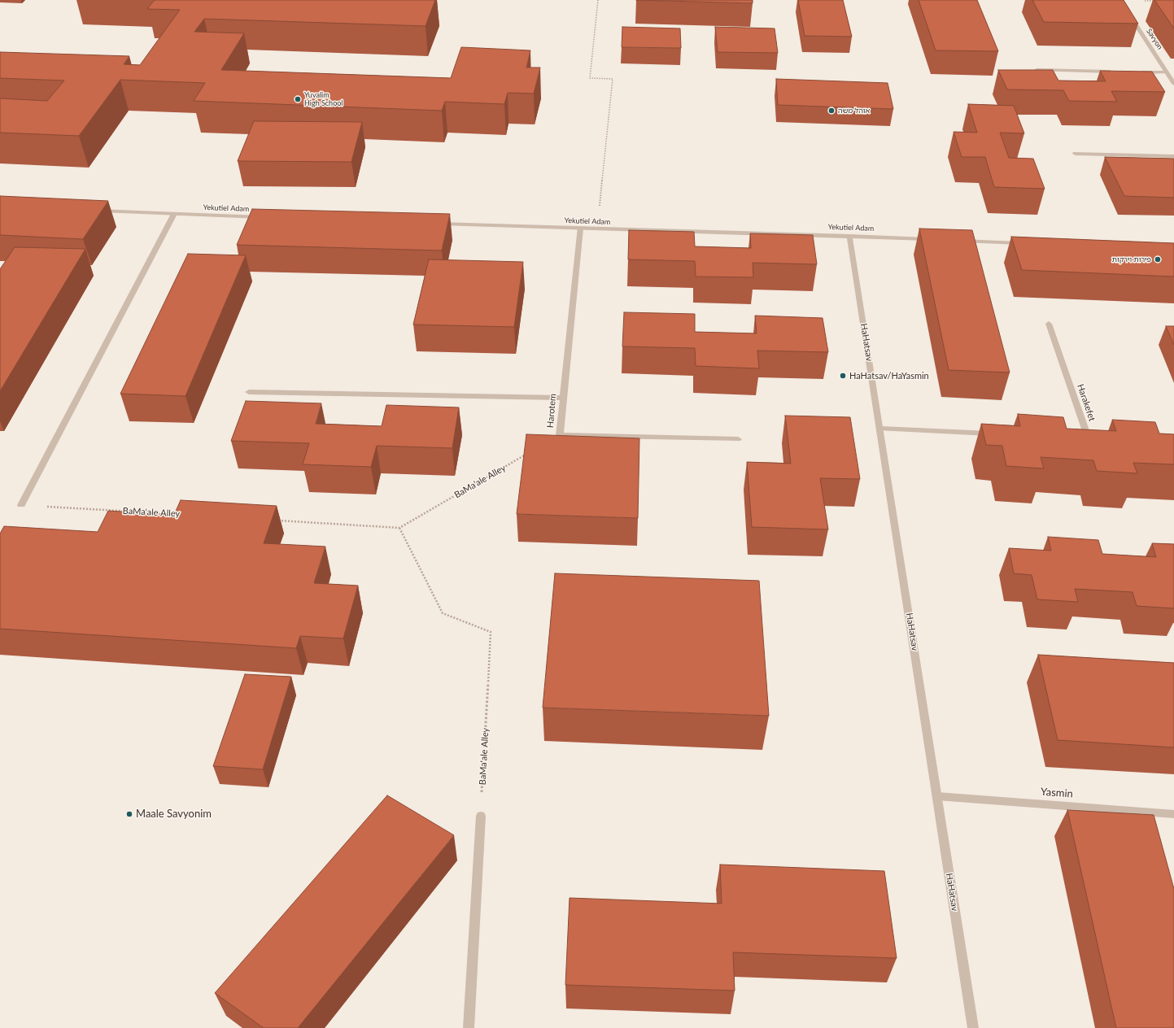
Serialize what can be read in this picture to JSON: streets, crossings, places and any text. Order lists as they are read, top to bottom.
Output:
{
  "streets": {
    "street": [
      "Savyon",
      "Yekutiel Adam",
      "HaHatsav",
      "Harakefet",
      "Harotem",
      "Yasmin"
    ],
    "path": ["BaMa'ale Alley"]
  },
  "crossings": [
    ["Yekutiel Adam", "HaHatsav"],
    ["Yekutiel Adam", "Harotem"],
    ["HaHatsav", "Yasmin"],
    ["Harotem", "BaMa'ale Alley"]
  ],
  "places": [
    "Yuvalim High School",
    "אוהל משה",
    "פירות וירקות",
    "HaHatsav/HaYasmin",
    "Maale Savyonim"
  ]
}
